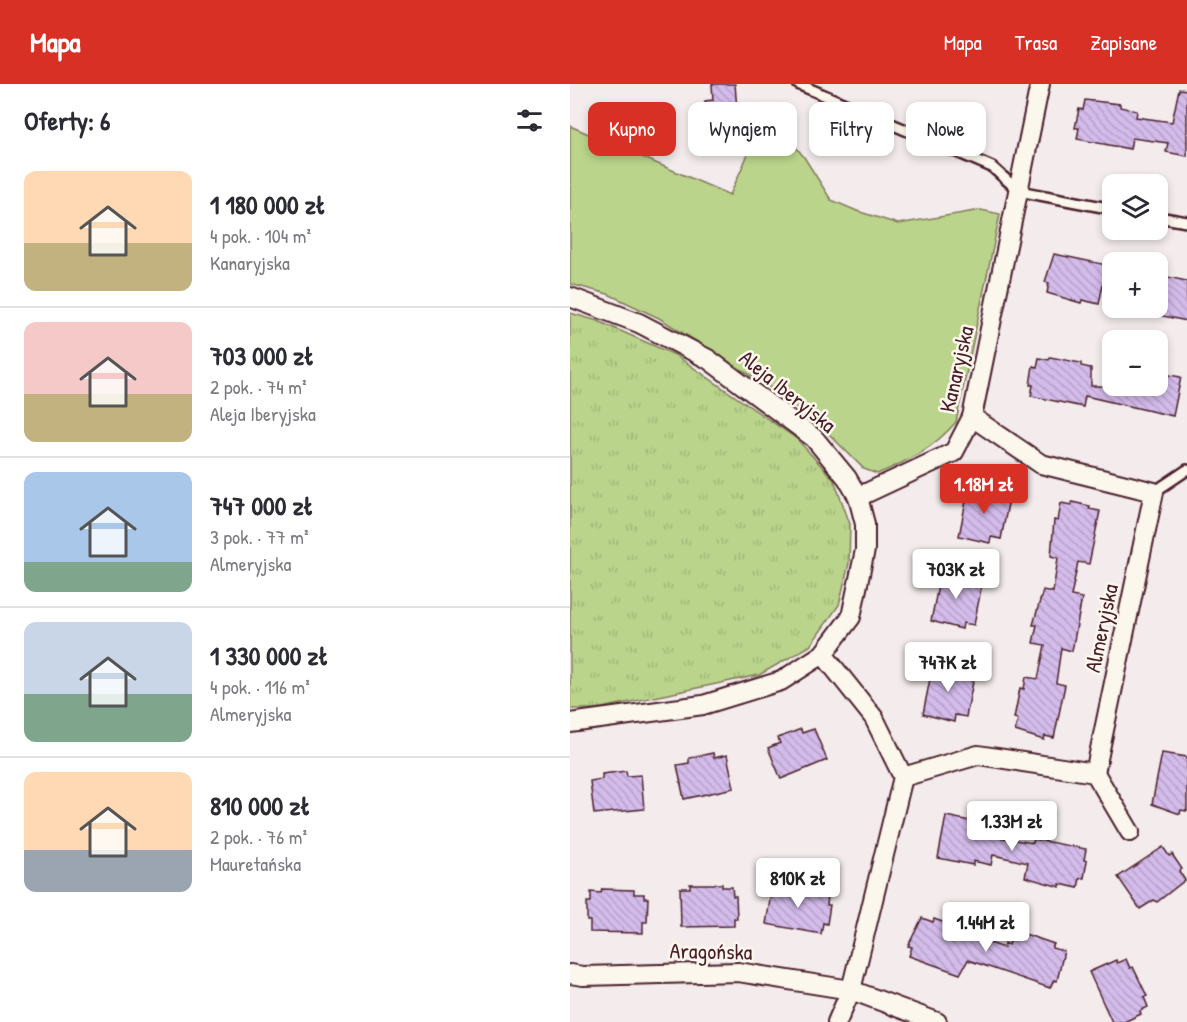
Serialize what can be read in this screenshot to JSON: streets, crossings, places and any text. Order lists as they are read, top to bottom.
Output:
{
  "streets": {
    "street": [
      "Kanaryjska",
      "Aleja Iberyjska",
      "Almeryjska",
      "Aragońska"
    ]
  },
  "crossings": [
    ["Kanaryjska", "Aleja Iberyjska"]
  ],
  "page": {
    "header": "Mapa",
    "nav": ["Mapa", "Trasa", "Zapisane"],
    "heading": "Oferty: 6",
    "chip": [
      "Kupno",
      "Wynajem",
      "Filtry",
      "Nowe"
    ],
    "list": [
      {
        "name": "1 180 000 zł",
        "note": "4 pok. · 104 m² · Kanaryjska"
      },
      {
        "name": "703 000 zł",
        "note": "2 pok. · 74 m² · Aleja Iberyjska"
      },
      {
        "name": "747 000 zł",
        "note": "3 pok. · 77 m² · Almeryjska"
      },
      {
        "name": "1 330 000 zł",
        "note": "4 pok. · 116 m² · Almeryjska"
      },
      {
        "name": "810 000 zł",
        "note": "2 pok. · 76 m² · Mauretańska"
      }
    ],
    "map_buttons": ["+", "−"],
    "price": [
      "1.18M zł",
      "703K zł",
      "747K zł",
      "1.33M zł",
      "810K zł",
      "1.44M zł"
    ]
  }
}
